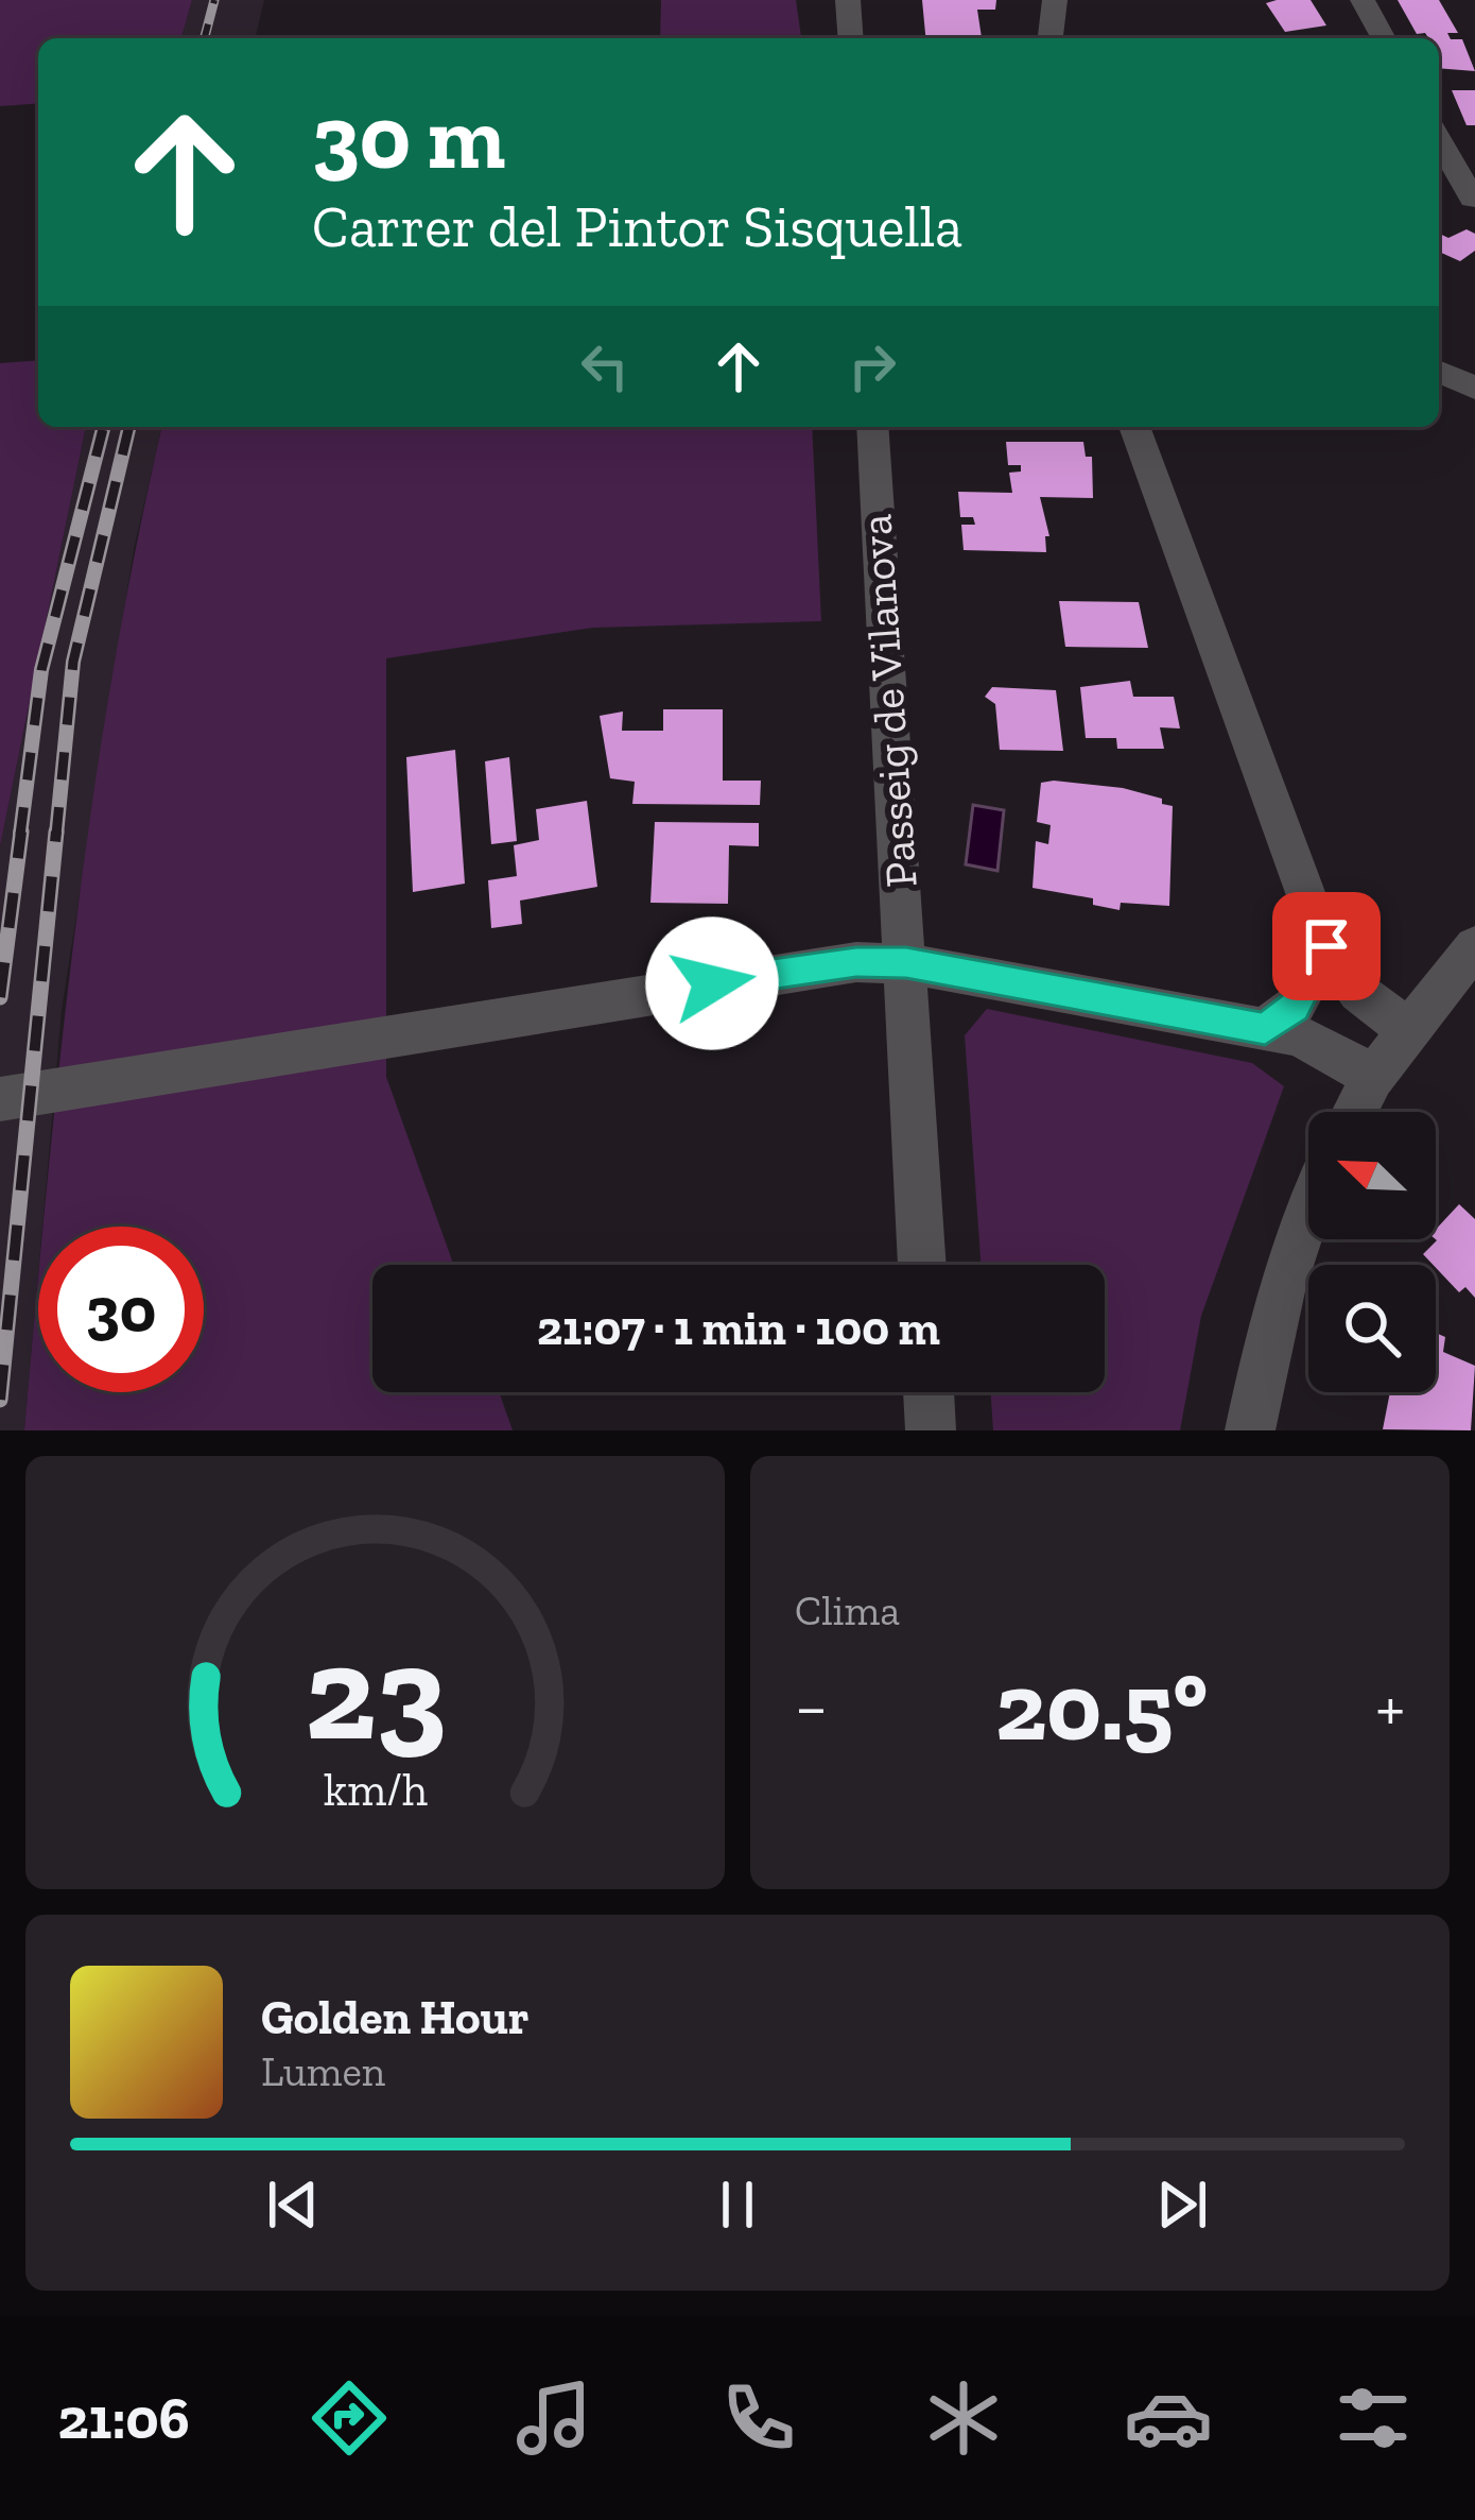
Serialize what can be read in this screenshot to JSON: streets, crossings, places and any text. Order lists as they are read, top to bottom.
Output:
{
  "streets": {
    "street": ["Passeig de Vilanova"]
  },
  "north": "top left",
  "page": {
    "turn": ["30 m", "Carrer del Pintor Sisquella"],
    "limit": "30",
    "trip": "21:07 · 1 min · 100 m",
    "tile": "Clima",
    "heat": ["−", "20.5°", "+"],
    "song": ["Golden Hour", "Lumen"],
    "tabs": "21:06",
    "gauge": ["23", "km/h"]
  }
}
